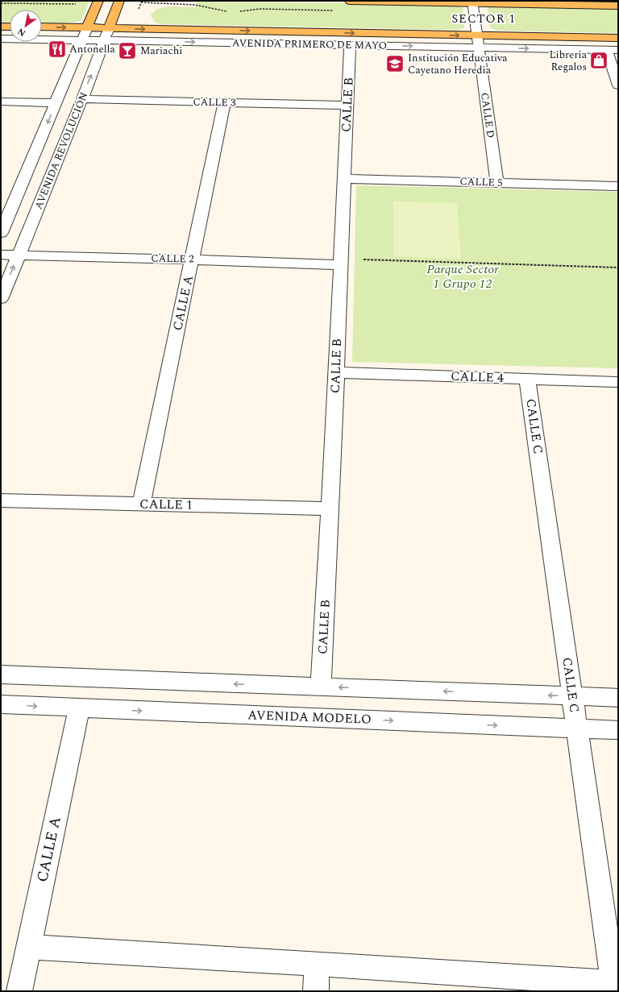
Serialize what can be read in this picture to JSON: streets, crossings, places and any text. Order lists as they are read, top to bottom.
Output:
{
  "streets": {
    "main road": ["AVENIDA PRIMERO DE MAYO", "AVENIDA REVOLUCIÓN"],
    "street": [
      "CALLE 3",
      "CALLE B",
      "CALLE D",
      "CALLE 5",
      "CALLE 2",
      "CALLE A",
      "CALLE 4",
      "CALLE C",
      "CALLE 1",
      "AVENIDA MODELO"
    ]
  },
  "crossings": [
    ["AVENIDA PRIMERO DE MAYO", "CALLE B"],
    ["AVENIDA PRIMERO DE MAYO", "CALLE D"],
    ["AVENIDA PRIMERO DE MAYO", "AVENIDA REVOLUCIÓN"],
    ["CALLE 3", "CALLE B"],
    ["CALLE 3", "AVENIDA REVOLUCIÓN"],
    ["CALLE 3", "CALLE A"],
    ["CALLE B", "CALLE 5"],
    ["CALLE B", "CALLE 2"],
    ["CALLE B", "CALLE 4"],
    ["CALLE B", "CALLE 1"],
    ["CALLE D", "CALLE 5"],
    ["AVENIDA REVOLUCIÓN", "CALLE 2"],
    ["CALLE 2", "CALLE A"],
    ["CALLE A", "CALLE 1"],
    ["CALLE A", "AVENIDA MODELO"],
    ["CALLE 4", "CALLE C"],
    ["CALLE C", "AVENIDA MODELO"]
  ],
  "districts": ["SECTOR 1"],
  "parks": ["Parque Sector 1 Grupo 12"],
  "places": {
    "restaurant": ["Antonella"],
    "bar": ["Mariachi"],
    "shop": ["Libreria Regalos"],
    "school or university": ["Institución Educativa Cayetano Heredia"]
  },
  "north": "bottom left"
}
